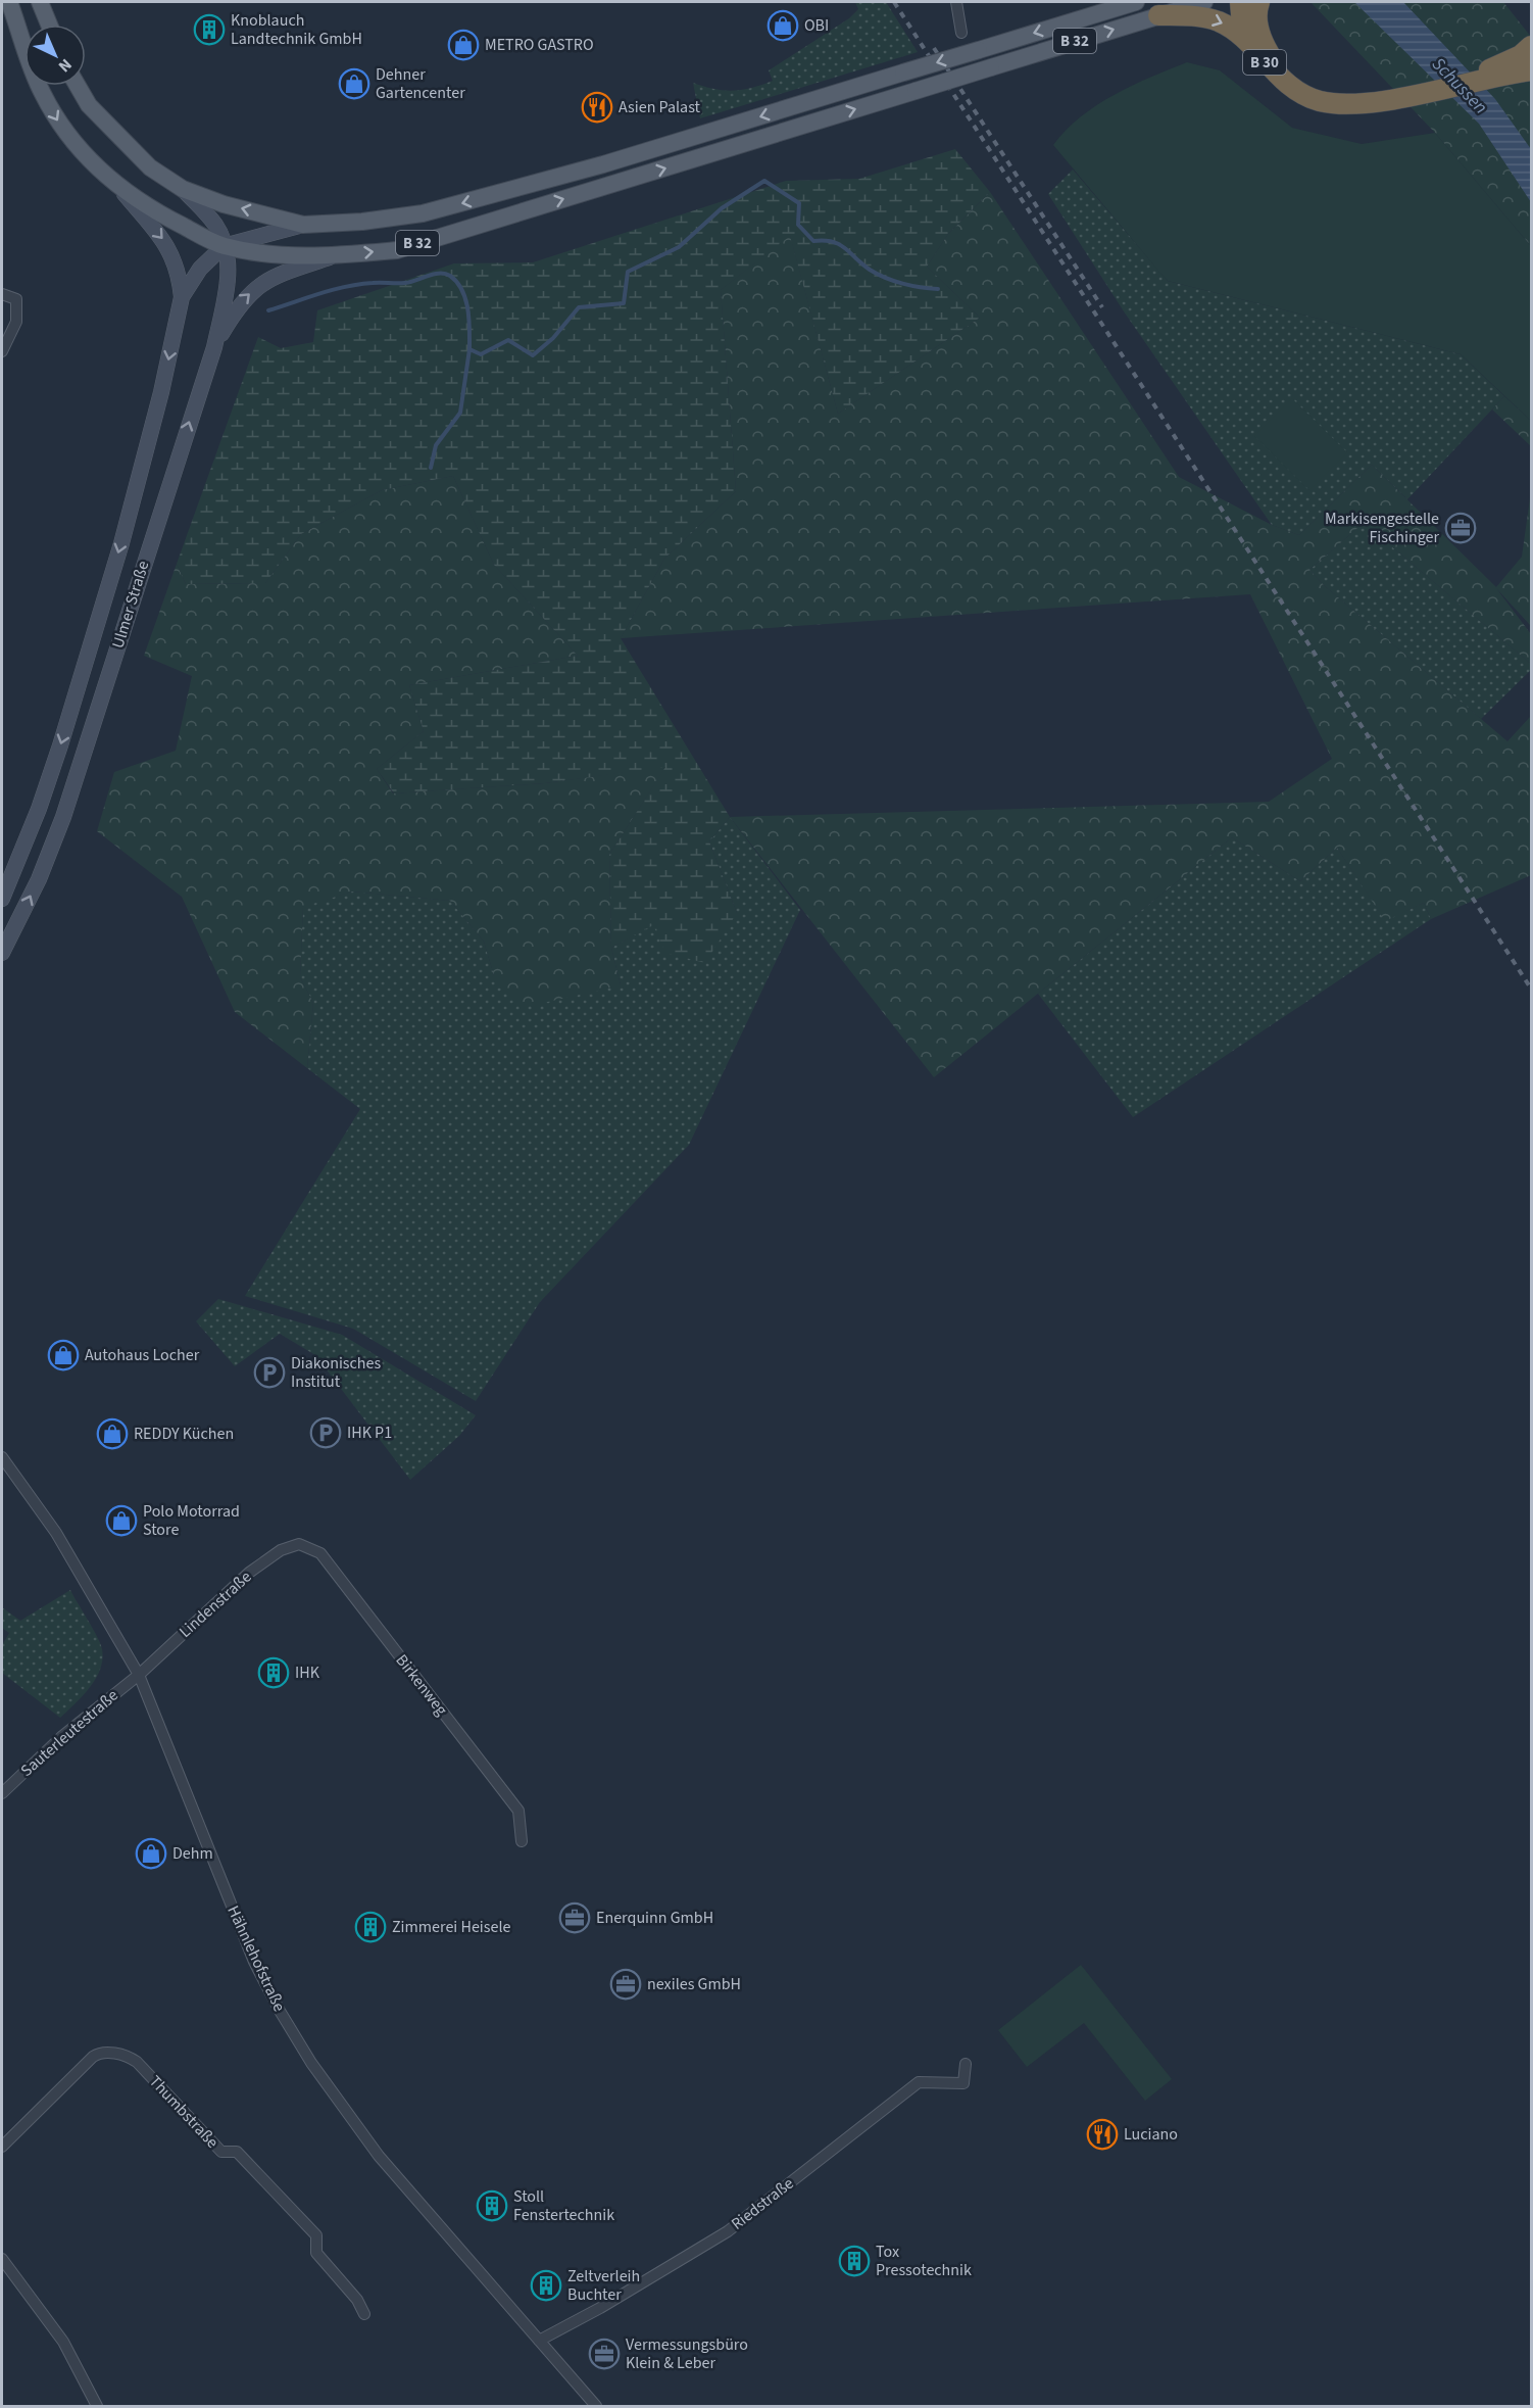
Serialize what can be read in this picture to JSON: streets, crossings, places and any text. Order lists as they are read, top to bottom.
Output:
{
  "streets": {
    "highway": ["B 30"],
    "main road": ["B 32", "Ulmer Straße"],
    "street": [
      "Lindenstraße",
      "Birkenweg",
      "Sauterleutestraße",
      "Hähnlehofstraße",
      "Thumbstraße",
      "Riedstraße"
    ]
  },
  "crossings": [
    ["B 32", "B 30"],
    ["B 32", "Ulmer Straße"],
    ["Lindenstraße", "Birkenweg"],
    ["Lindenstraße", "Sauterleutestraße"],
    ["Lindenstraße", "Hähnlehofstraße"],
    ["Sauterleutestraße", "Hähnlehofstraße"],
    ["Hähnlehofstraße", "Riedstraße"]
  ],
  "water": ["Schussen"],
  "places": {
    "shop": [
      "OBI",
      "METRO GASTRO",
      "Dehner Gartencenter",
      "Autohaus Locher",
      "REDDY Küchen",
      "Polo Motorrad Store",
      "Dehm"
    ],
    "building": [
      "Knoblauch Landtechnik GmbH",
      "IHK",
      "Zimmerei Heisele",
      "Stoll Fenstertechnik",
      "Tox Pressotechnik",
      "Zeltverleih Buchter"
    ],
    "restaurant": ["Asien Palast", "Luciano"],
    "office": [
      "Markisengestelle Fischinger",
      "Enerquinn GmbH",
      "nexiles GmbH",
      "Vermessungsbüro Klein & Leber"
    ],
    "parking": ["Diakonisches Institut", "IHK P1"]
  },
  "north": "bottom right"
}
